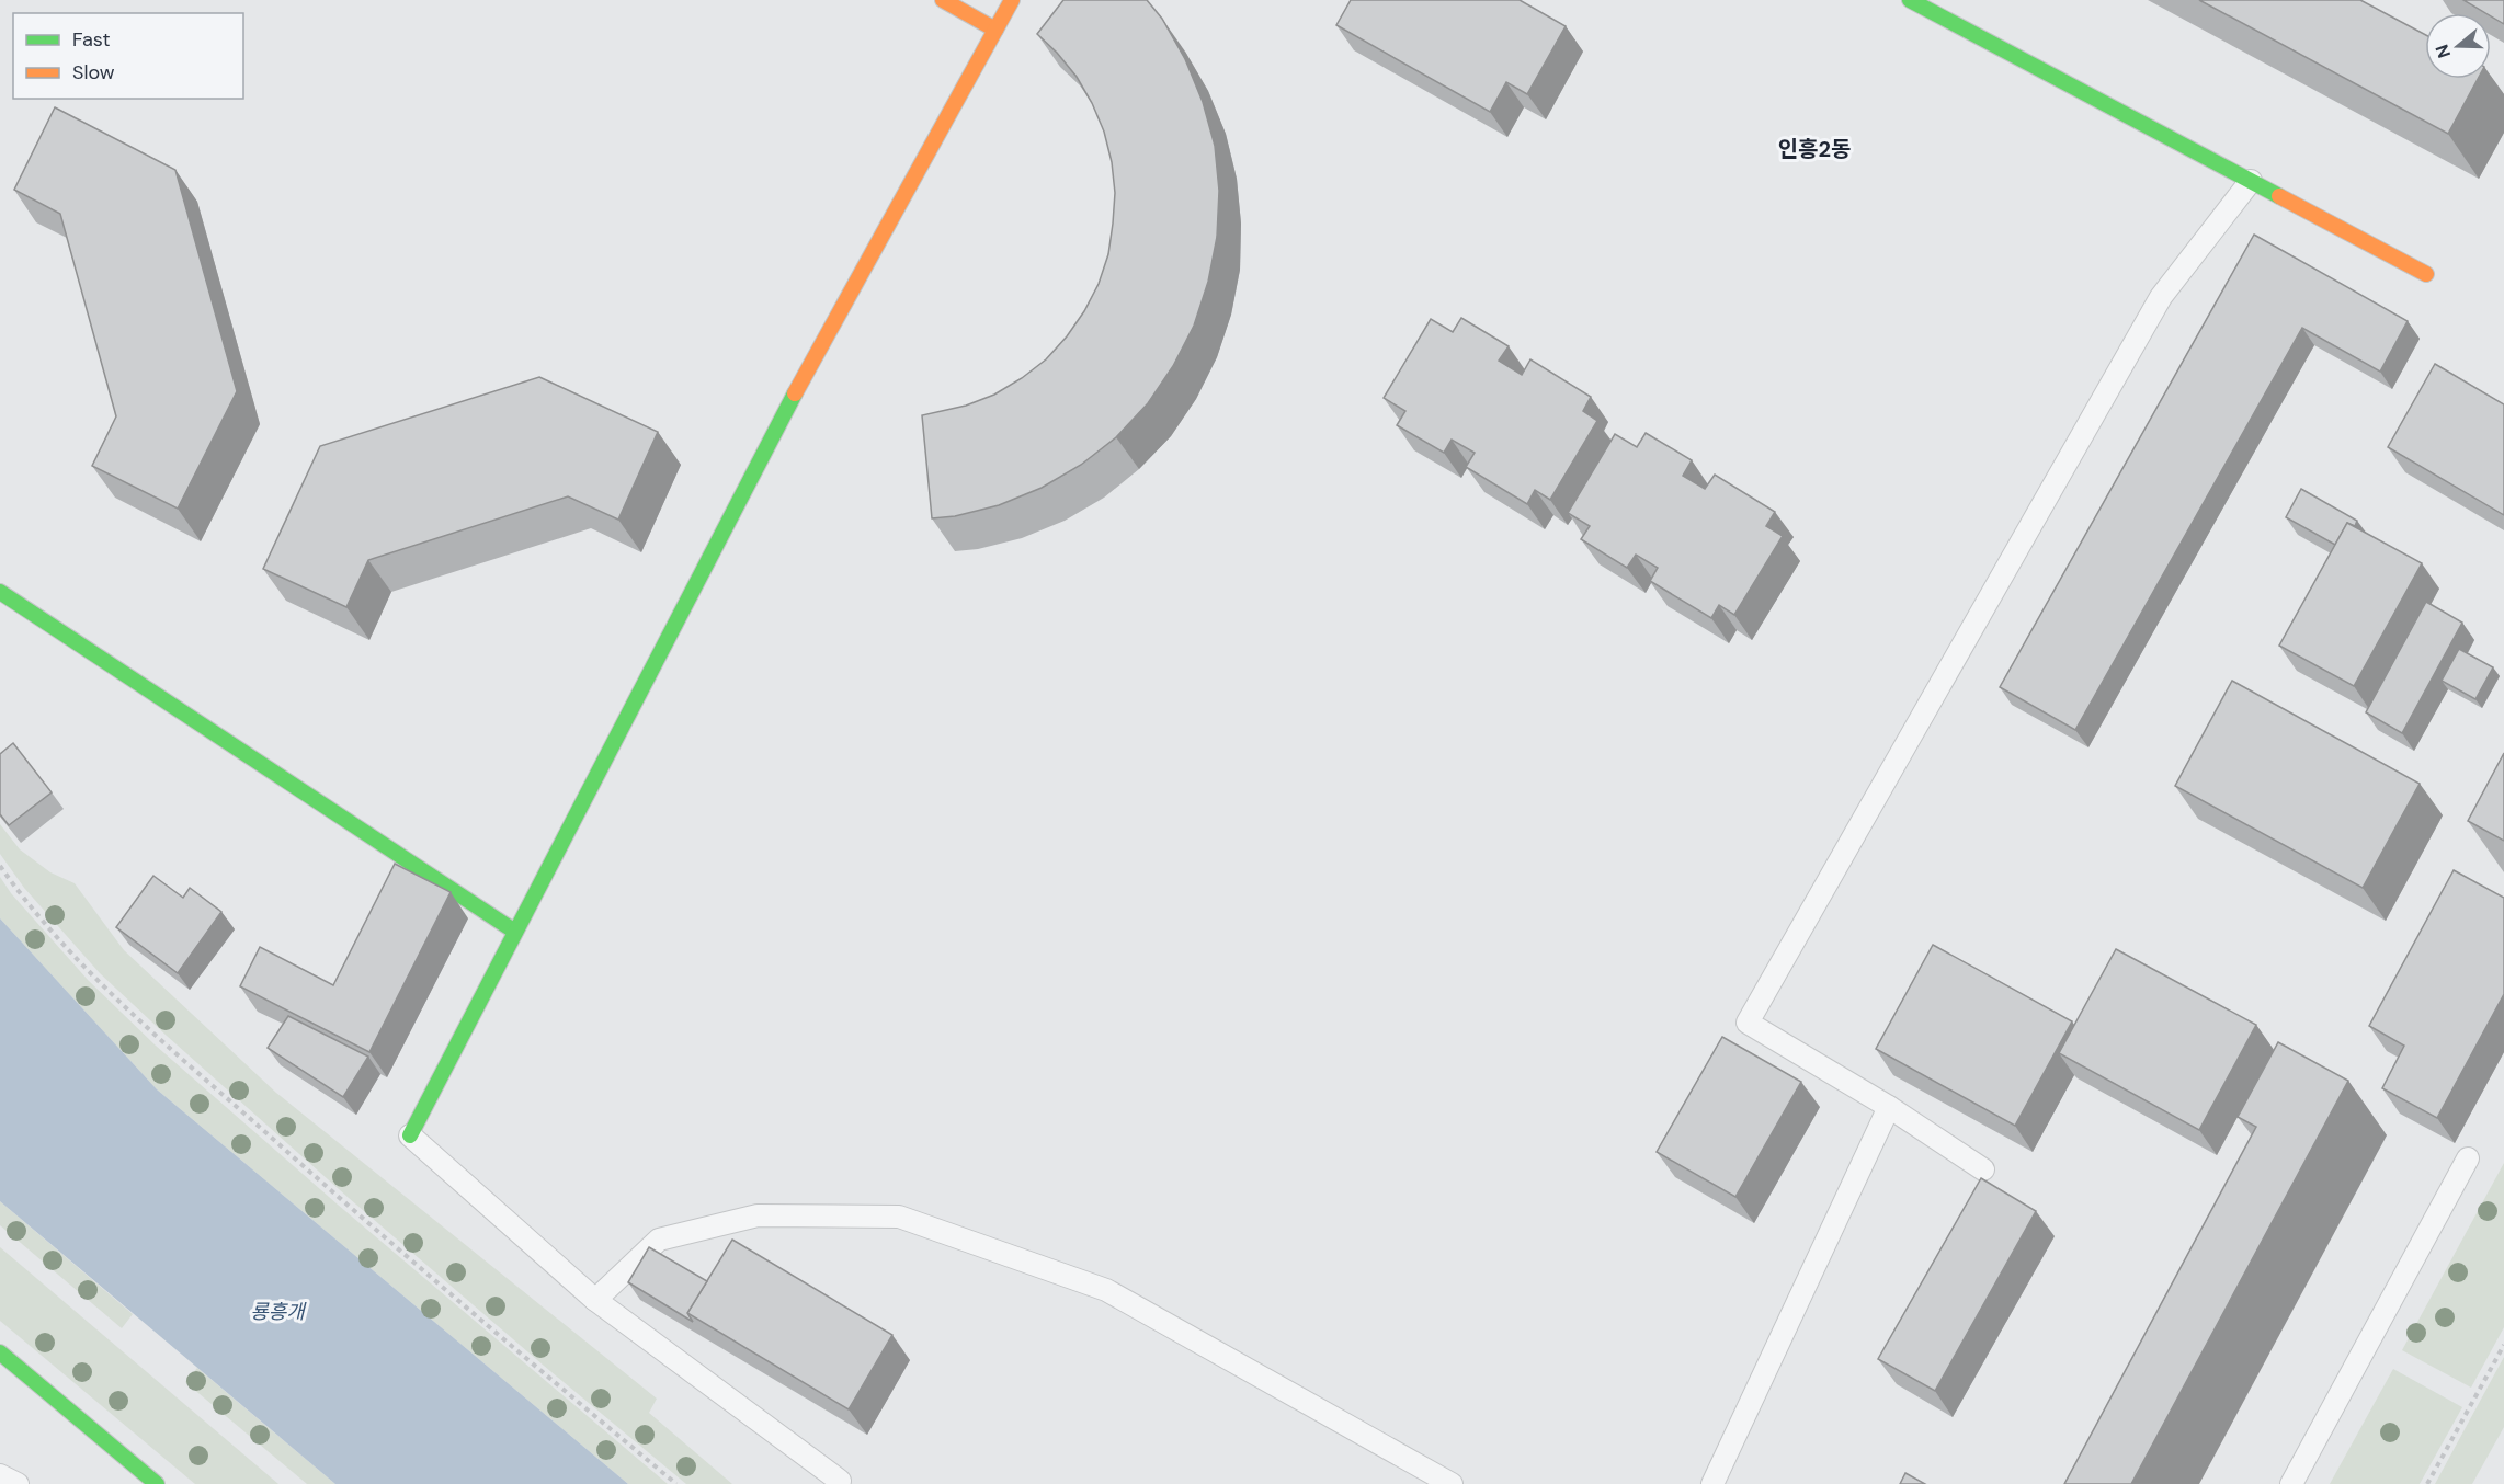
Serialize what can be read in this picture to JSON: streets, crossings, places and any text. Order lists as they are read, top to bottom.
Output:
{
  "districts": ["인흥2동"],
  "water": ["룡흥개"],
  "legend": ["Fast", "Slow"],
  "north": "left"
}
